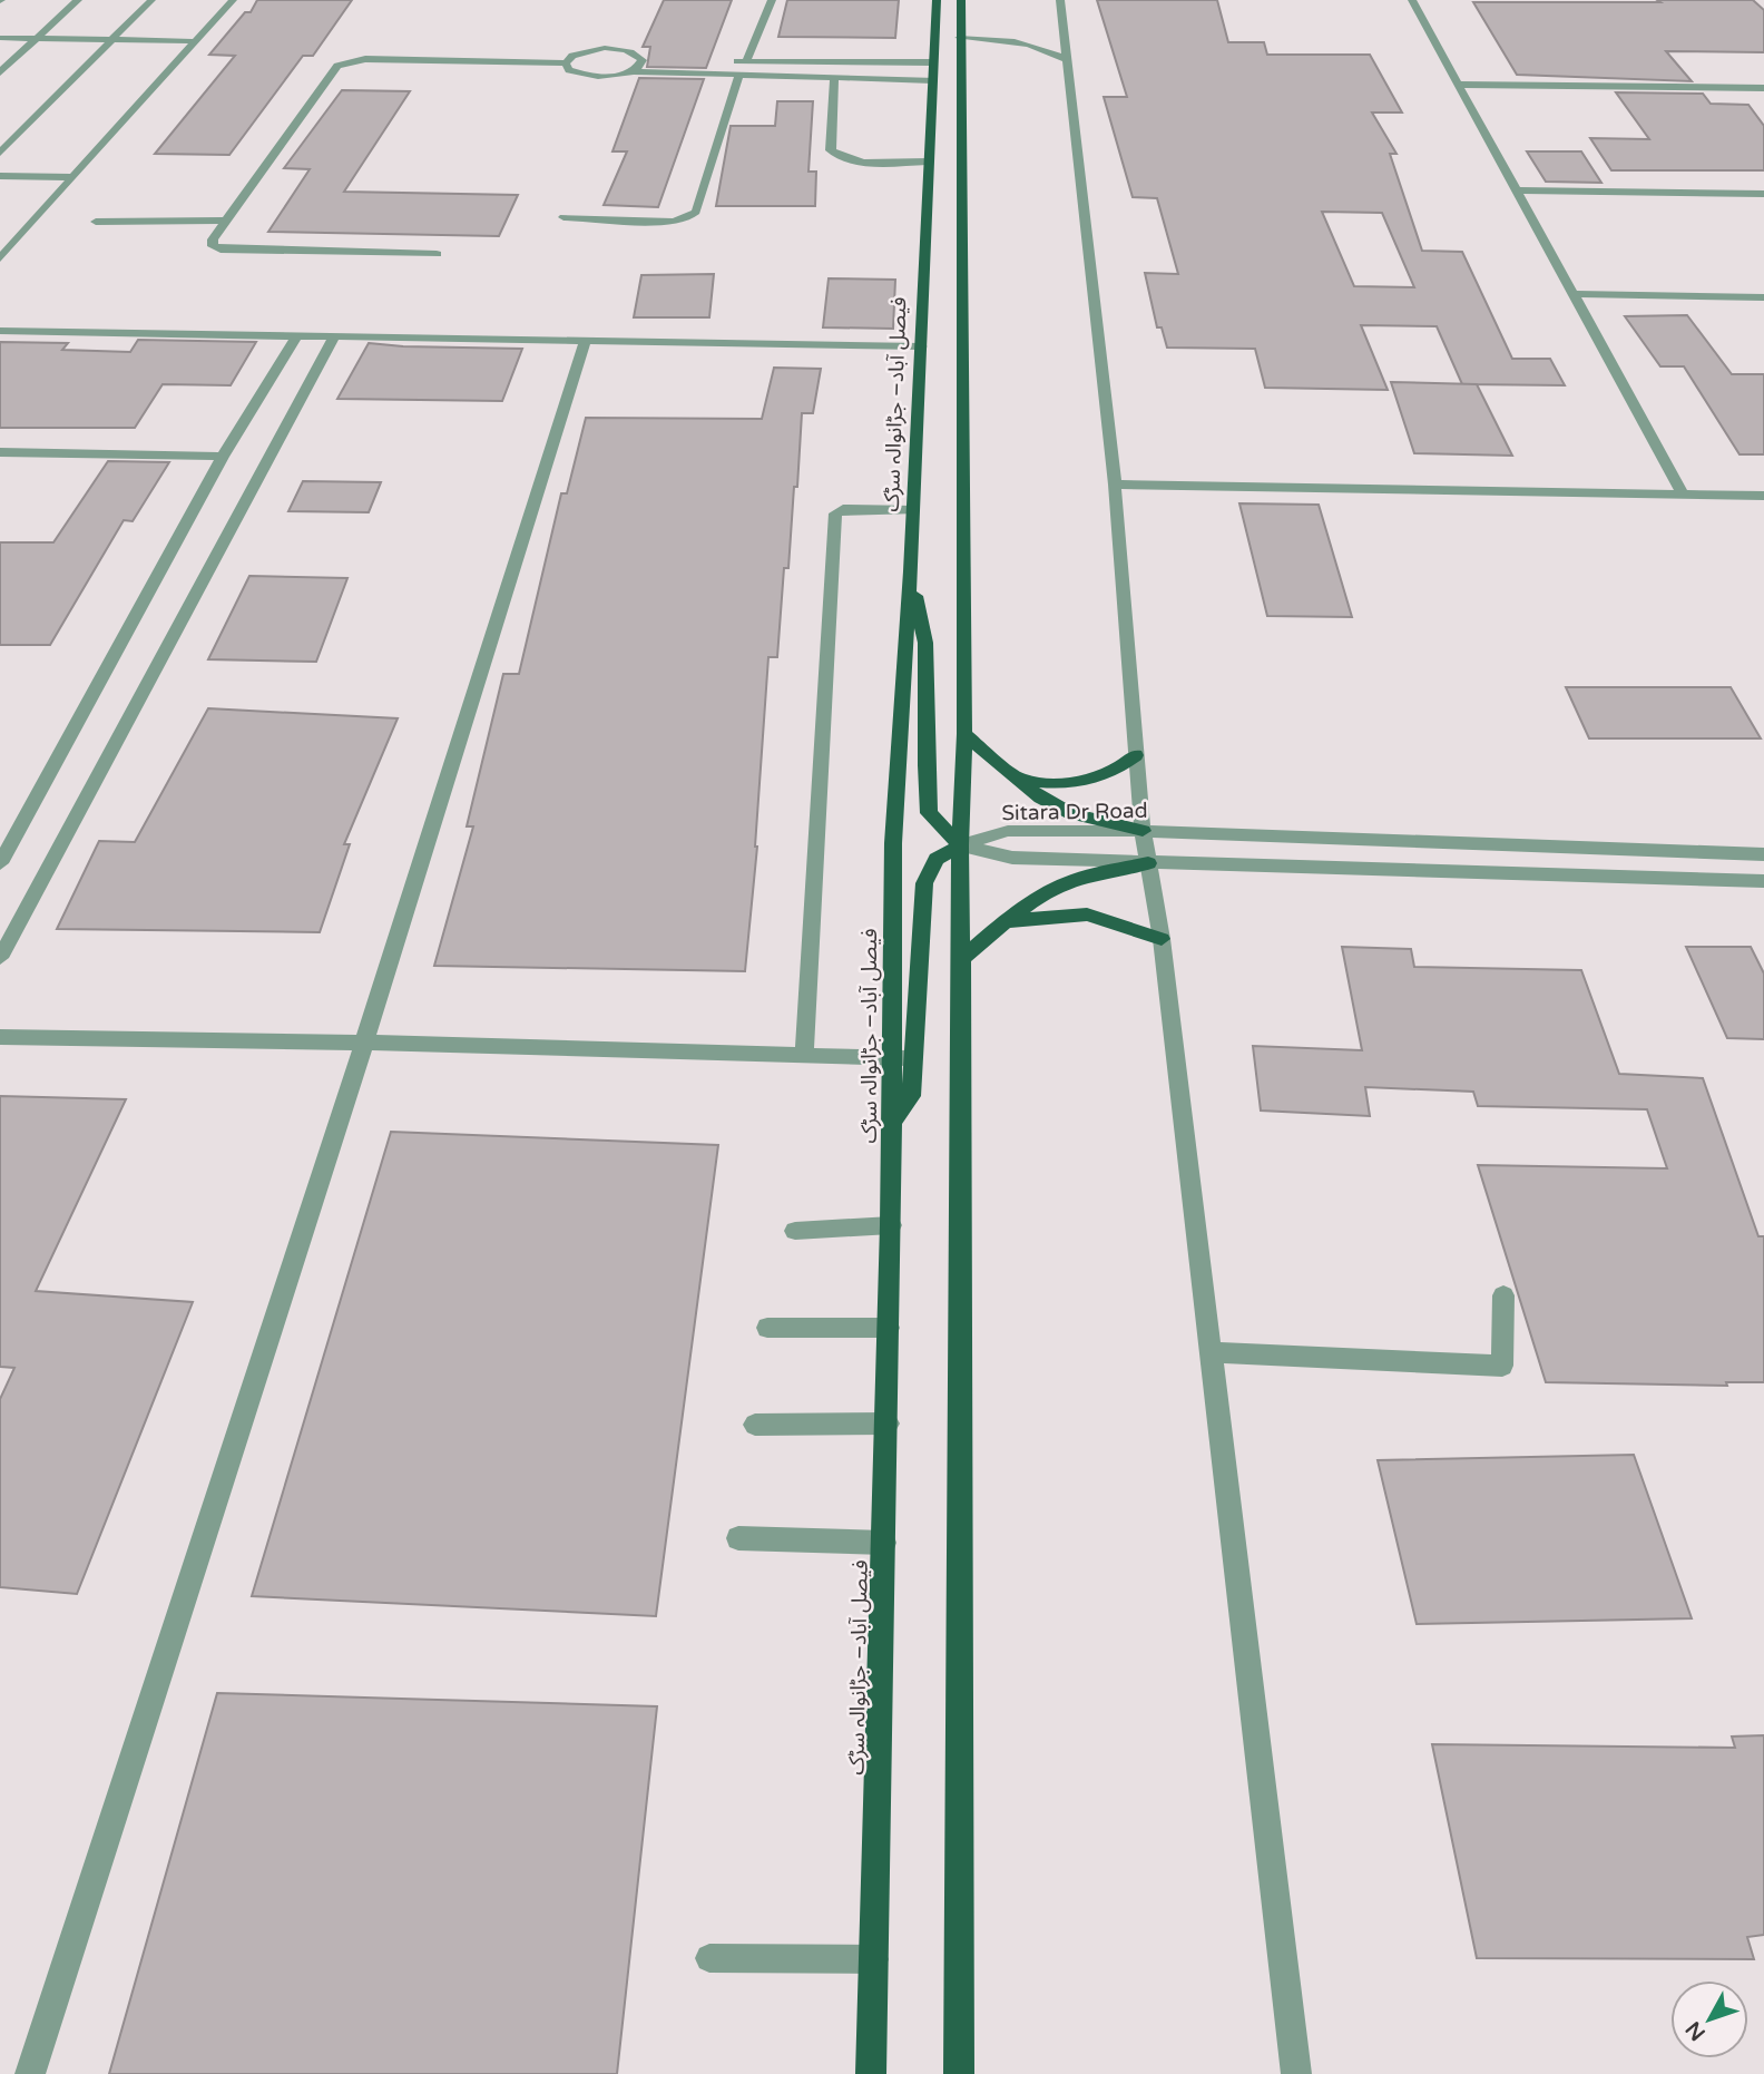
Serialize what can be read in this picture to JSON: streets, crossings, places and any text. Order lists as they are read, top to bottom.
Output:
{
  "streets": {
    "main road": ["فیصل آباد– جڑانوالہ سڑک"],
    "street": ["Sitara Dr Road"]
  },
  "north": "bottom left"
}
